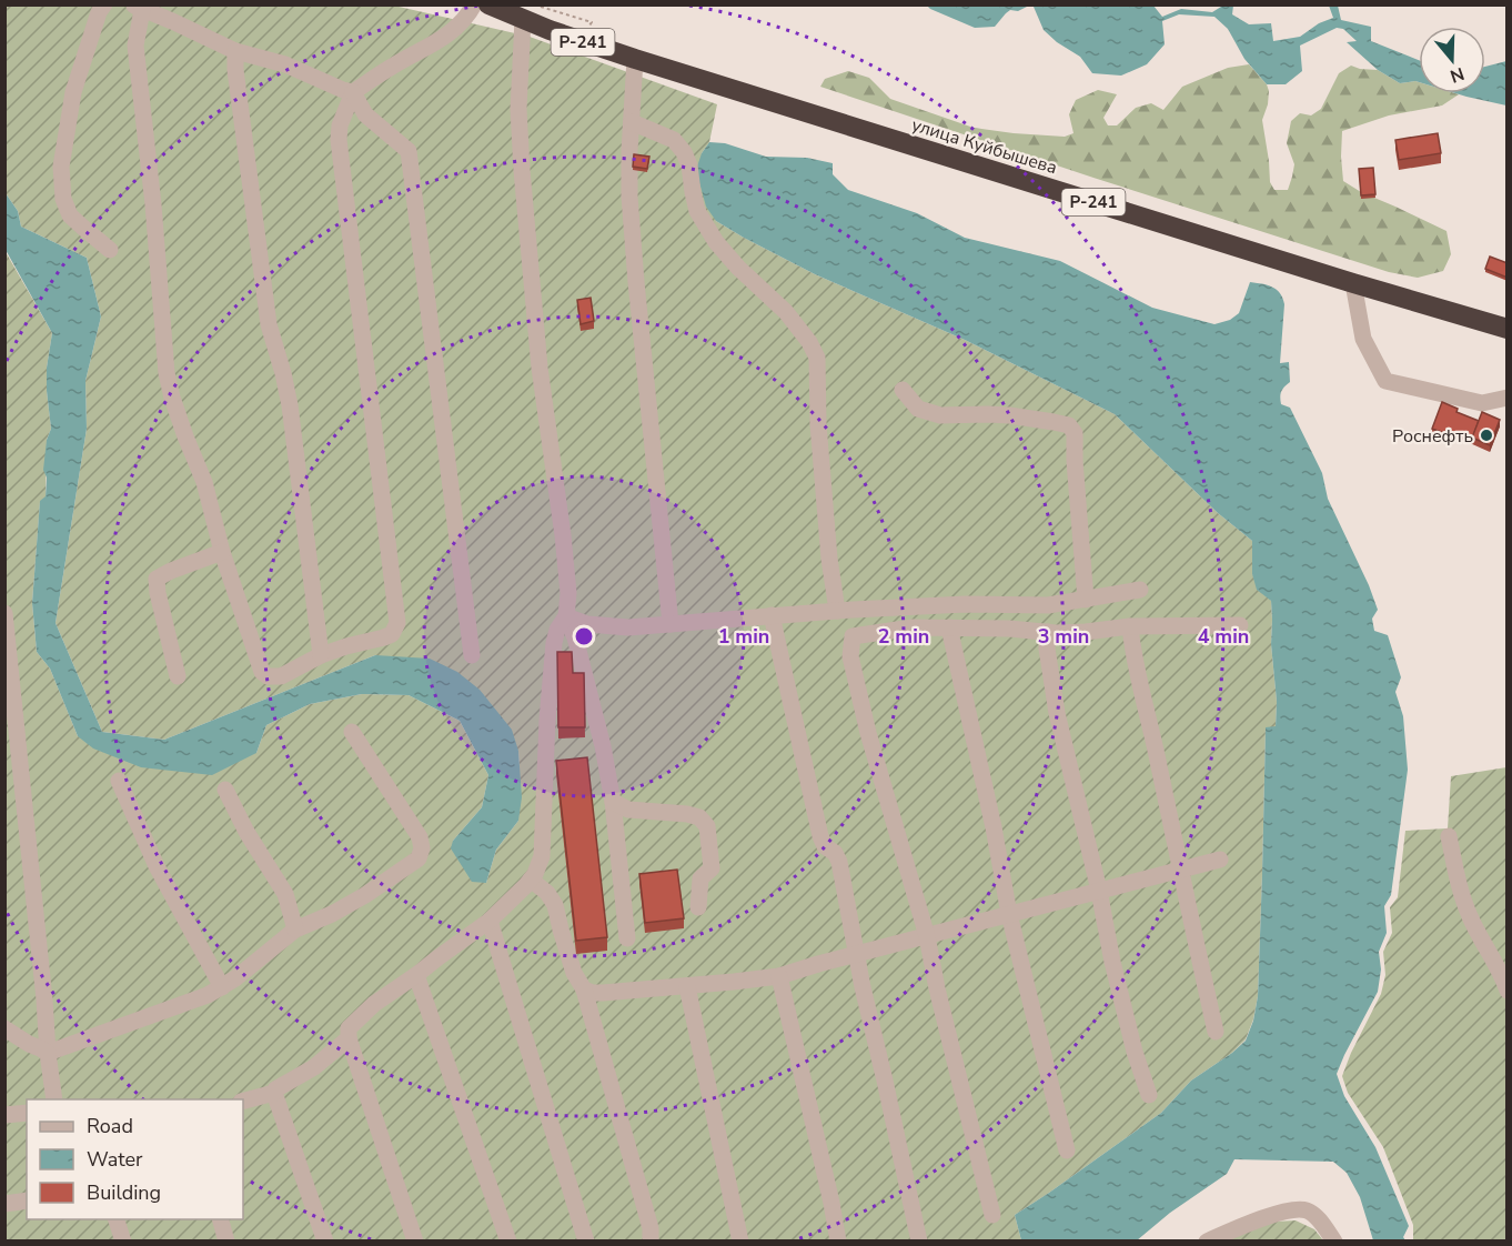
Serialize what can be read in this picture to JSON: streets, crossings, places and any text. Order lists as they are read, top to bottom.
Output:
{
  "streets": {
    "highway": ["Р-241", "улица Куйбышева"]
  },
  "crossings": [
    ["Р-241", "улица Куйбышева"]
  ],
  "places": ["Роснефть"],
  "legend": ["Road", "Water", "Building"],
  "north": "bottom",
  "rings": [
    "1 min",
    "2 min",
    "3 min",
    "4 min"
  ]
}
